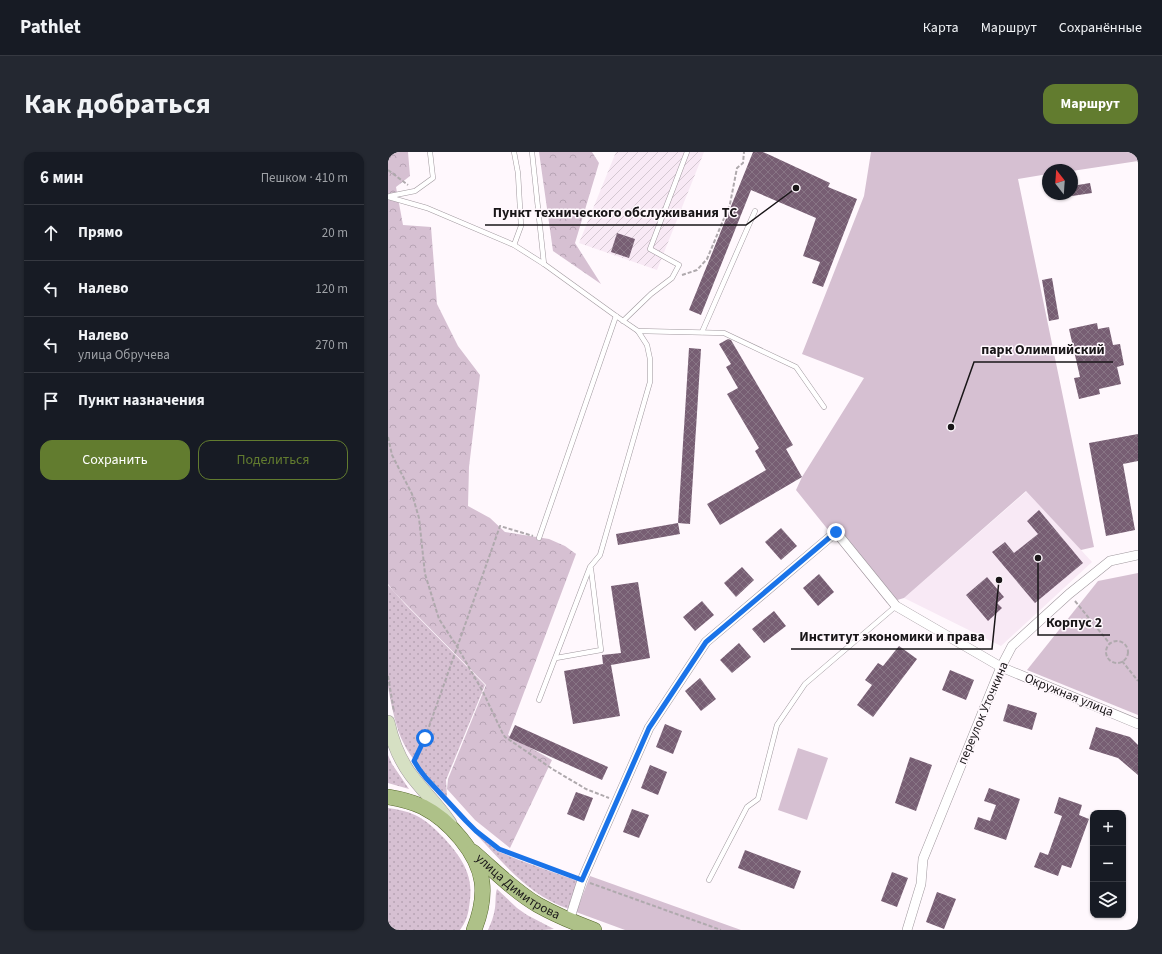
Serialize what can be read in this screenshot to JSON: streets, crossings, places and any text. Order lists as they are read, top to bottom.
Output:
{
  "streets": {
    "main road": ["улица Димитрова"],
    "street": ["Окружная улица", "переулок Уточкина"]
  },
  "crossings": [
    ["Окружная улица", "переулок Уточкина"]
  ],
  "places": [
    "Пункт технического обслуживания ТС",
    "парк Олимпийский",
    "Корпус 2",
    "Институт экономики и права"
  ],
  "north": "top",
  "page": {
    "header": "Pathlet",
    "nav": ["Карта", "Маршрут", "Сохранённые"],
    "title": "Как добраться",
    "buttons": [
      "Маршрут",
      ["Сохранить", "Поделиться"]
    ],
    "heading": ["6 мин", "Пешком · 410 m"],
    "list": [
      ["Прямо", "20 m"],
      ["Налево", "120 m"],
      ["Налево", "улица Обручева", "270 m"],
      "Пункт назначения"
    ],
    "map_buttons": ["+", "−"]
  }
}
